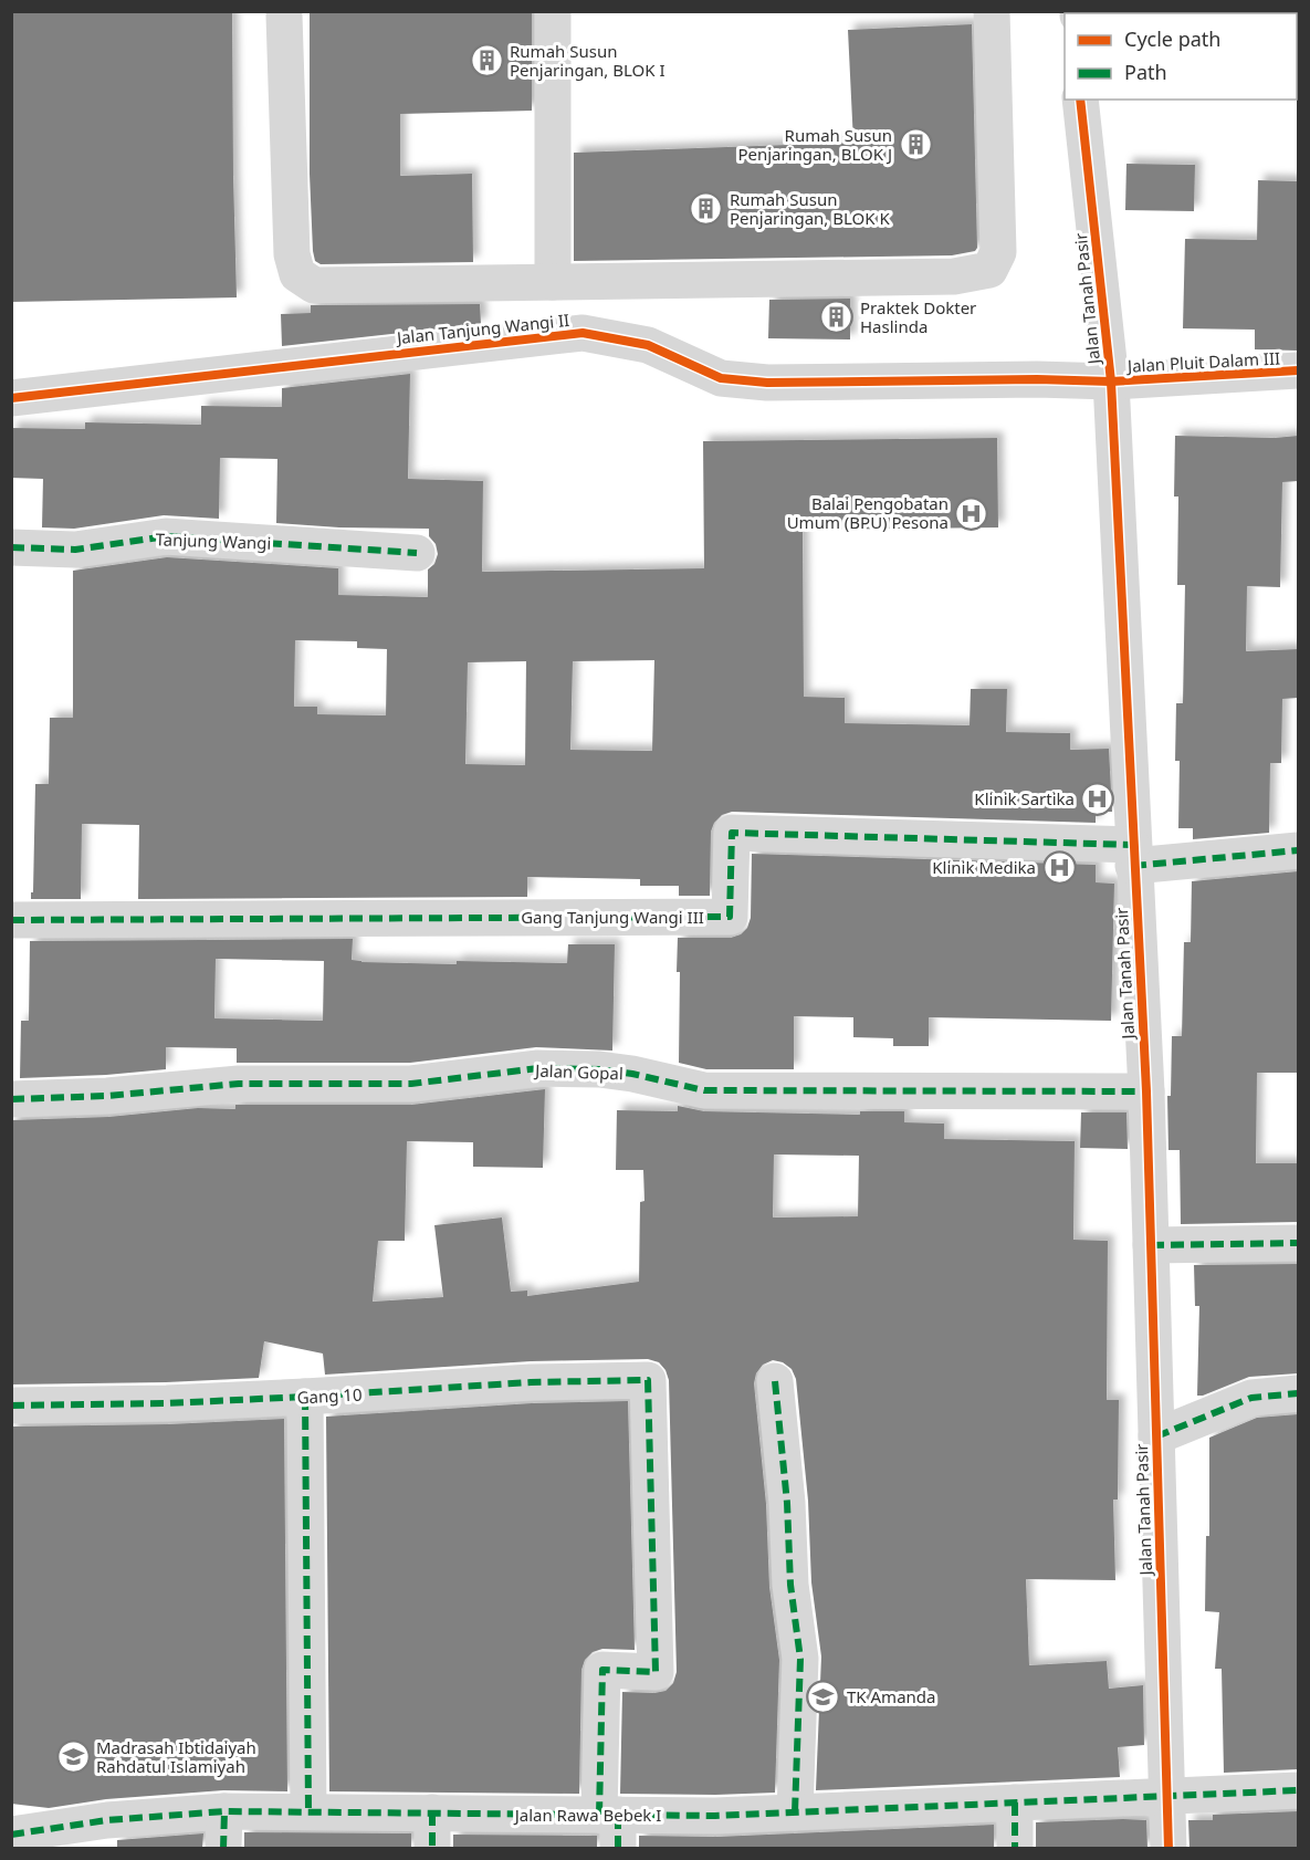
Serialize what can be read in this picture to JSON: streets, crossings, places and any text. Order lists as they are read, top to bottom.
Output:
{
  "streets": {
    "street": [
      "Jalan Tanah Pasir",
      "Jalan Tanjung Wangi II",
      "Jalan Pluit Dalam III",
      "Tanjung Wangi",
      "Gang Tanjung Wangi III",
      "Jalan Gopal",
      "Gang 10",
      "Jalan Rawa Bebek I"
    ]
  },
  "crossings": [
    ["Jalan Tanah Pasir", "Jalan Tanjung Wangi II"],
    ["Jalan Tanah Pasir", "Jalan Pluit Dalam III"],
    ["Jalan Tanah Pasir", "Gang Tanjung Wangi III"],
    ["Jalan Tanah Pasir", "Jalan Gopal"],
    ["Jalan Tanah Pasir", "Jalan Rawa Bebek I"],
    ["Jalan Tanjung Wangi II", "Jalan Pluit Dalam III"],
    ["Gang 10", "Jalan Rawa Bebek I"]
  ],
  "places": {
    "building": [
      "Rumah Susun Penjaringan, BLOK I",
      "Rumah Susun Penjaringan, BLOK J",
      "Rumah Susun Penjaringan, BLOK K",
      "Praktek Dokter Haslinda"
    ],
    "hospital": ["Balai Pengobatan Umum (BPU) Pesona", "Klinik Sartika", "Klinik Medika"],
    "school or university": ["TK Amanda", "Madrasah Ibtidaiyah Rahdatul Islamiyah"]
  },
  "legend": ["Cycle path", "Path"]
}
